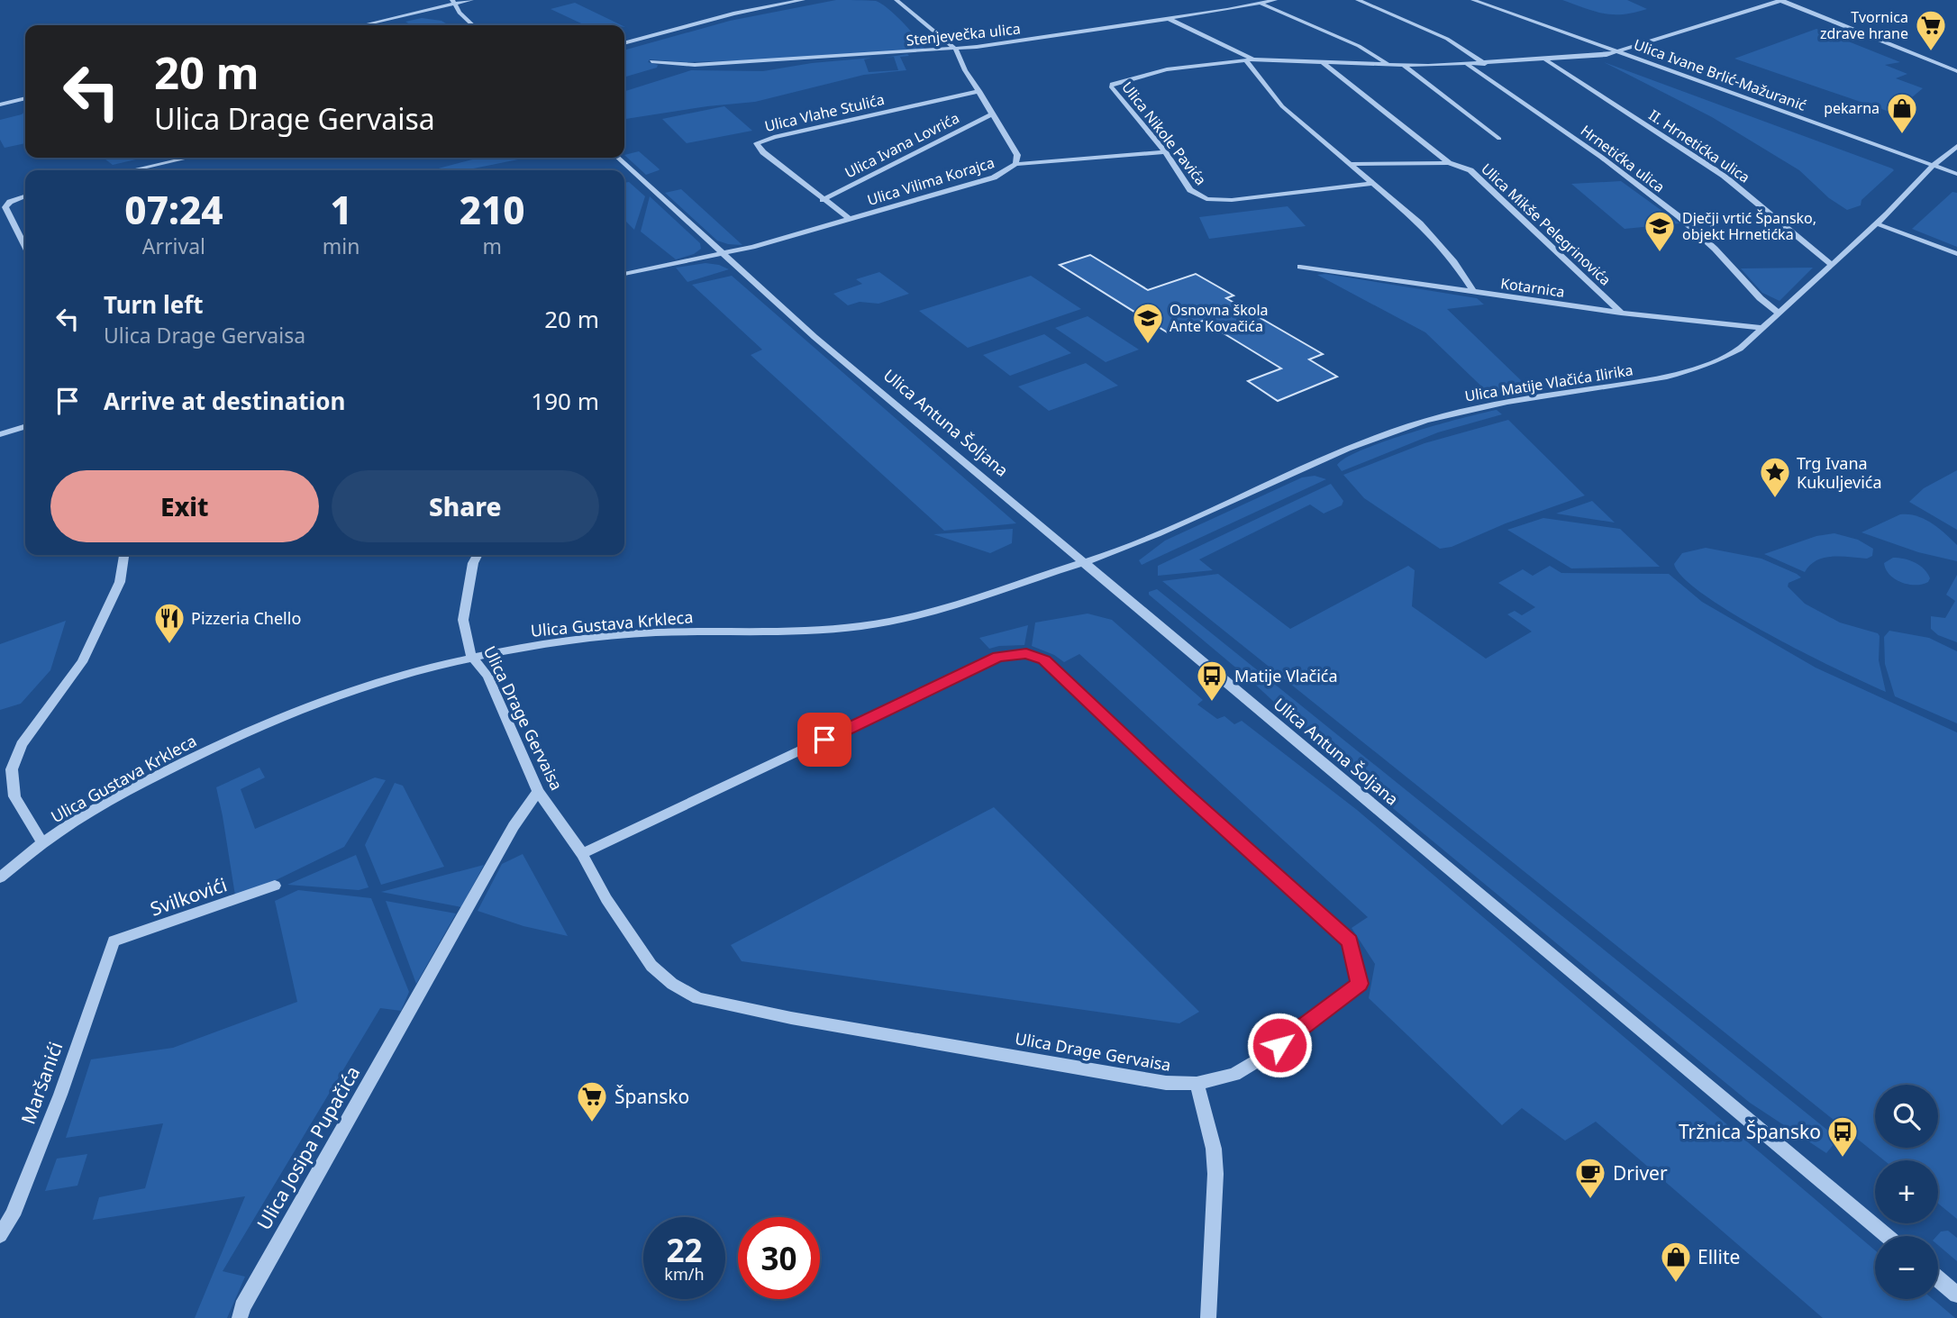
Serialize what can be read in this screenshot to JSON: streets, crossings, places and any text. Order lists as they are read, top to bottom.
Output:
{
  "streets": {
    "street": [
      "Stenjevečka ulica",
      "Ulica Ivane Brlić-Mažuranić",
      "Ulica Vlahe Stulića",
      "Ulica Nikole Pavića",
      "Ulica Ivana Lovrića",
      "II. Hrnetićka ulica",
      "Hrnetićka ulica",
      "Ulica Vilima Korajca",
      "Ulica Mikše Pelegrinovića",
      "Kotarnica",
      "Ulica Matije Vlačića Ilirika",
      "Ulica Antuna Šoljana",
      "Ulica Gustava Krkleca",
      "Ulica Drage Gervaisa",
      "Svilkovići",
      "Maršanići",
      "Ulica Josipa Pupačića"
    ]
  },
  "crossings": [
    ["Stenjevečka ulica", "Ulica Vilima Korajca"],
    ["Ulica Ivane Brlić-Mažuranić", "Ulica Nikole Pavića"],
    ["Ulica Ivane Brlić-Mažuranić", "Ulica Matije Vlačića Ilirika"],
    ["Ulica Vlahe Stulića", "Ulica Ivana Lovrića"],
    ["Ulica Vlahe Stulića", "Ulica Vilima Korajca"],
    ["Ulica Nikole Pavića", "II. Hrnetićka ulica"],
    ["Ulica Nikole Pavića", "Hrnetićka ulica"],
    ["Ulica Nikole Pavića", "Ulica Mikše Pelegrinovića"],
    ["Ulica Ivana Lovrića", "Ulica Vilima Korajca"],
    ["II. Hrnetićka ulica", "Ulica Matije Vlačića Ilirika"],
    ["Hrnetićka ulica", "Ulica Matije Vlačića Ilirika"],
    ["Ulica Vilima Korajca", "Ulica Antuna Šoljana"],
    ["Ulica Mikše Pelegrinovića", "Kotarnica"],
    ["Kotarnica", "Ulica Matije Vlačića Ilirika"],
    ["Ulica Matije Vlačića Ilirika", "Ulica Antuna Šoljana"],
    ["Ulica Matije Vlačića Ilirika", "Ulica Gustava Krkleca"],
    ["Ulica Antuna Šoljana", "Ulica Gustava Krkleca"],
    ["Ulica Gustava Krkleca", "Ulica Drage Gervaisa"],
    ["Ulica Drage Gervaisa", "Ulica Josipa Pupačića"],
    ["Svilkovići", "Maršanići"]
  ],
  "places": {
    "supermarket": ["Tvornica zdrave hrane", "Špansko"],
    "shop": ["pekarna", "Ellite"],
    "school or university": ["Dječji vrtić Špansko, objekt Hrnetićka", "Osnovna škola Ante Kovačića"],
    "place": ["Trg Ivana Kukuljevića"],
    "restaurant": ["Pizzeria Chello"],
    "bus stop": ["Matije Vlačića", "Tržnica Špansko"],
    "cafe": ["Driver"]
  },
  "page": {
    "turn": ["20 m", "Ulica Drage Gervaisa"],
    "eta": [
      "07:24",
      "Arrival",
      "1",
      "min",
      "210",
      "m"
    ],
    "list": [
      {
        "name": "Turn left",
        "note": "Ulica Drage Gervaisa",
        "value": "20 m"
      },
      {
        "name": "Arrive at destination",
        "value": "190 m"
      }
    ],
    "buttons": ["Exit", "Share"],
    "map_buttons": ["+", "−"],
    "speed": "22 km/h",
    "limit": "30"
  }
}
